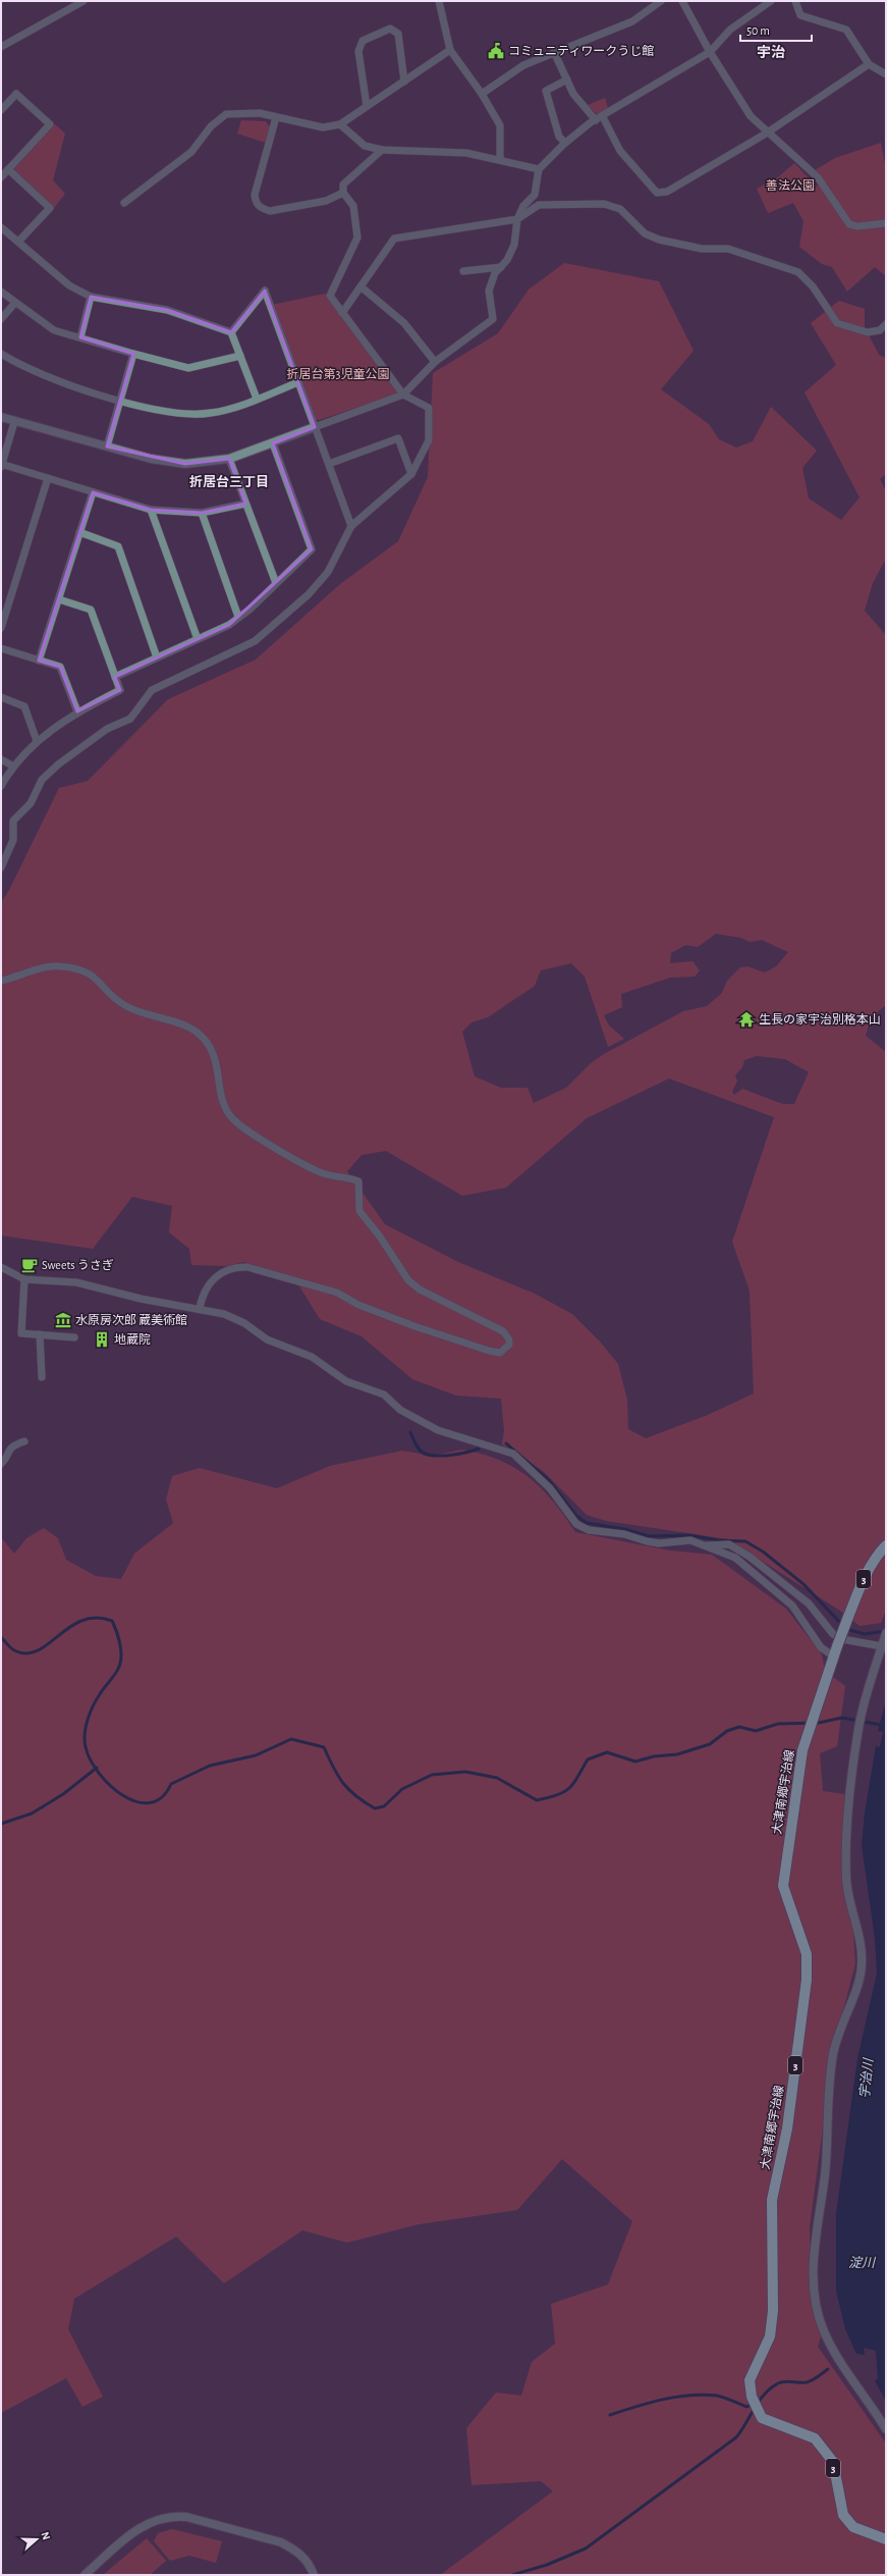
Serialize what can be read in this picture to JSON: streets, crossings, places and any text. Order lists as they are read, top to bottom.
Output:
{
  "streets": {
    "main road": ["3", "大津南郷宇治線"]
  },
  "districts": ["宇治", "折居台三丁目"],
  "water": ["宇治川", "淀川"],
  "parks": ["善法公園", "折居台第3児童公園"],
  "places": {
    "public building": ["コミュニティワークうじ館"],
    "temple": ["生長の家宇治別格本山"],
    "cafe": ["Sweets うさぎ"],
    "museum": ["水原房次郎 蔵美術館"],
    "building": ["地蔵院"]
  },
  "scale_bar": "50 m",
  "north": "right"
}
